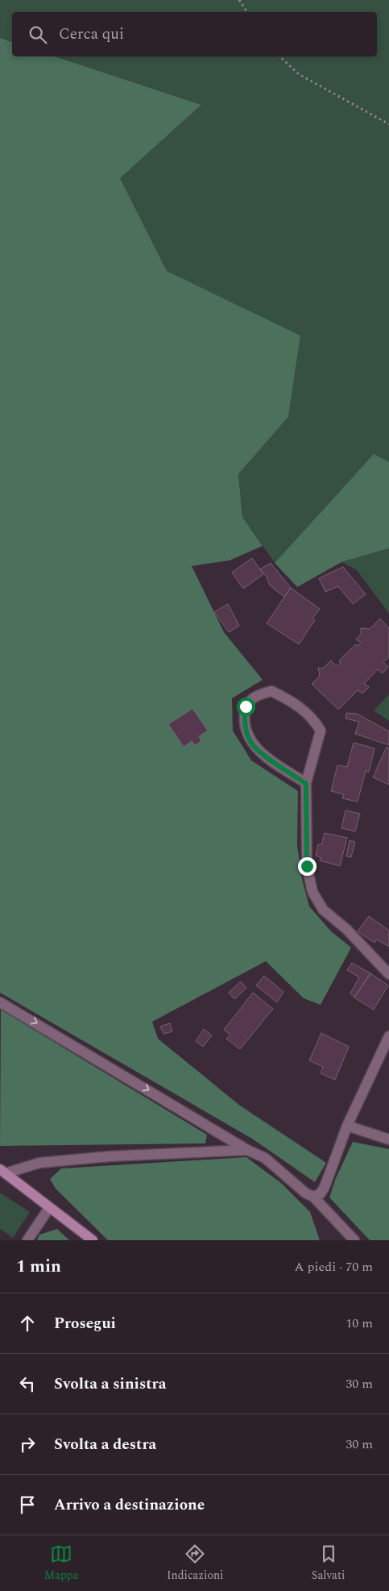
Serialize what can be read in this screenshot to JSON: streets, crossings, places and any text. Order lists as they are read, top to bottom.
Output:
{
  "page": {
    "search": "Cerca qui",
    "heading": ["1 min", "A piedi · 70 m"],
    "list": [
      ["Prosegui", "10 m"],
      ["Svolta a sinistra", "30 m"],
      ["Svolta a destra", "30 m"],
      "Arrivo a destinazione"
    ],
    "nav": ["Mappa", "Indicazioni", "Salvati"]
  }
}
